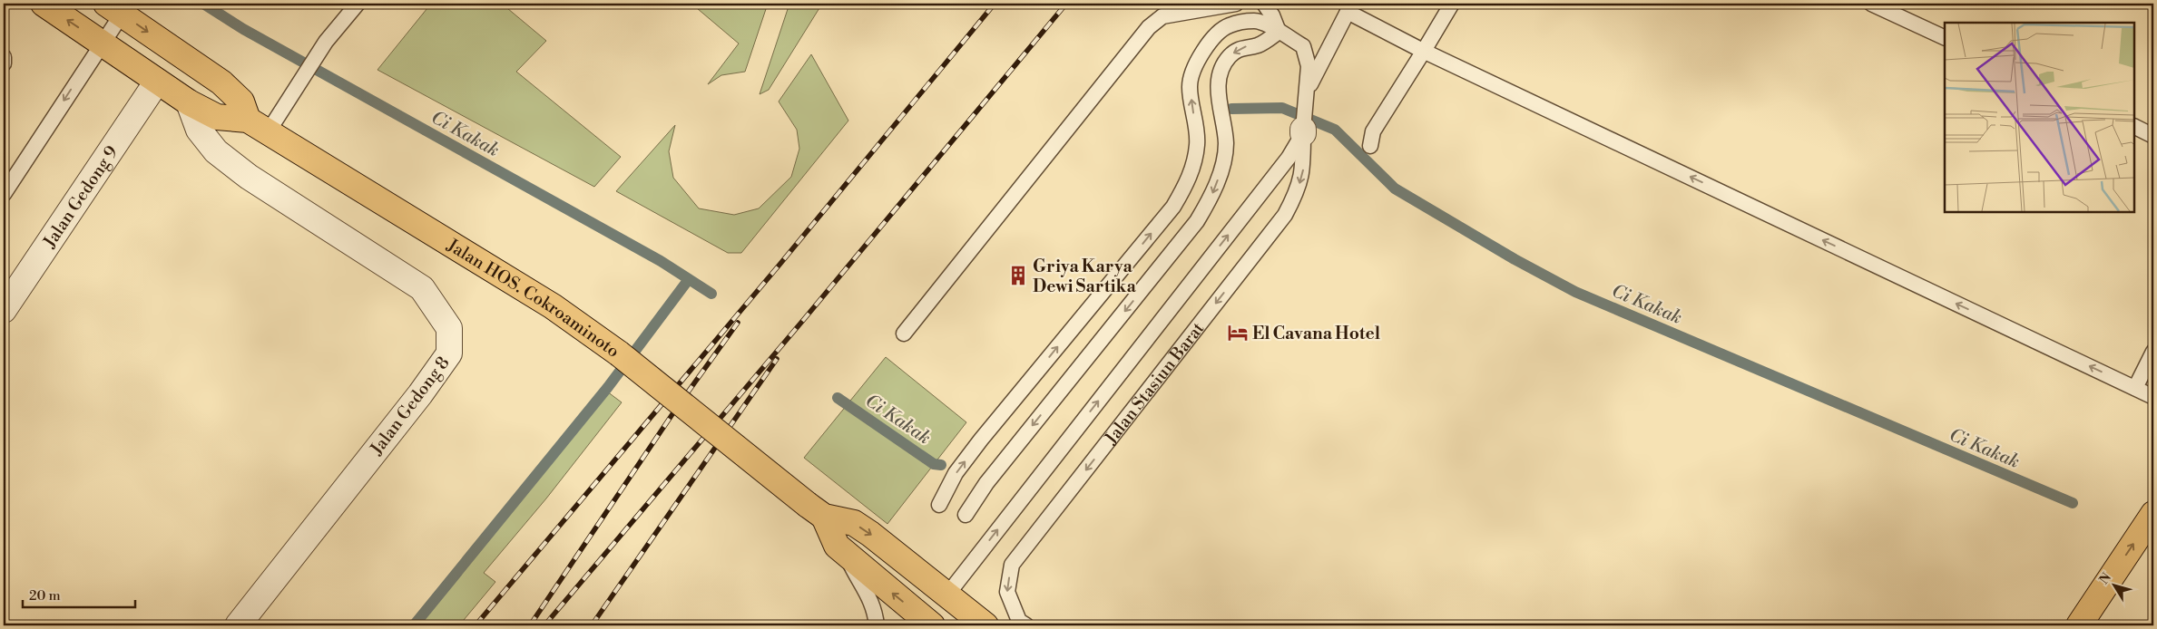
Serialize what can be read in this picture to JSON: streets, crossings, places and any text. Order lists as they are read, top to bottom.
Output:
{
  "streets": {
    "main road": ["Jalan HOS. Cokroaminoto"],
    "street": ["Jalan Gedong 9", "Jalan Gedong 8"],
    "lane": ["Jalan Stasiun Barat"]
  },
  "crossings": [
    ["Jalan Gedong 9", "Jalan HOS. Cokroaminoto"],
    ["Jalan HOS. Cokroaminoto", "Jalan Stasiun Barat"],
    ["Jalan HOS. Cokroaminoto", "Jalan Gedong 8"]
  ],
  "water": ["Ci Kakak"],
  "places": {
    "building": ["Griya Karya Dewi Sartika"],
    "hotel": ["El Cavana Hotel"]
  },
  "scale_bar": "20 m",
  "north": "top left"
}
